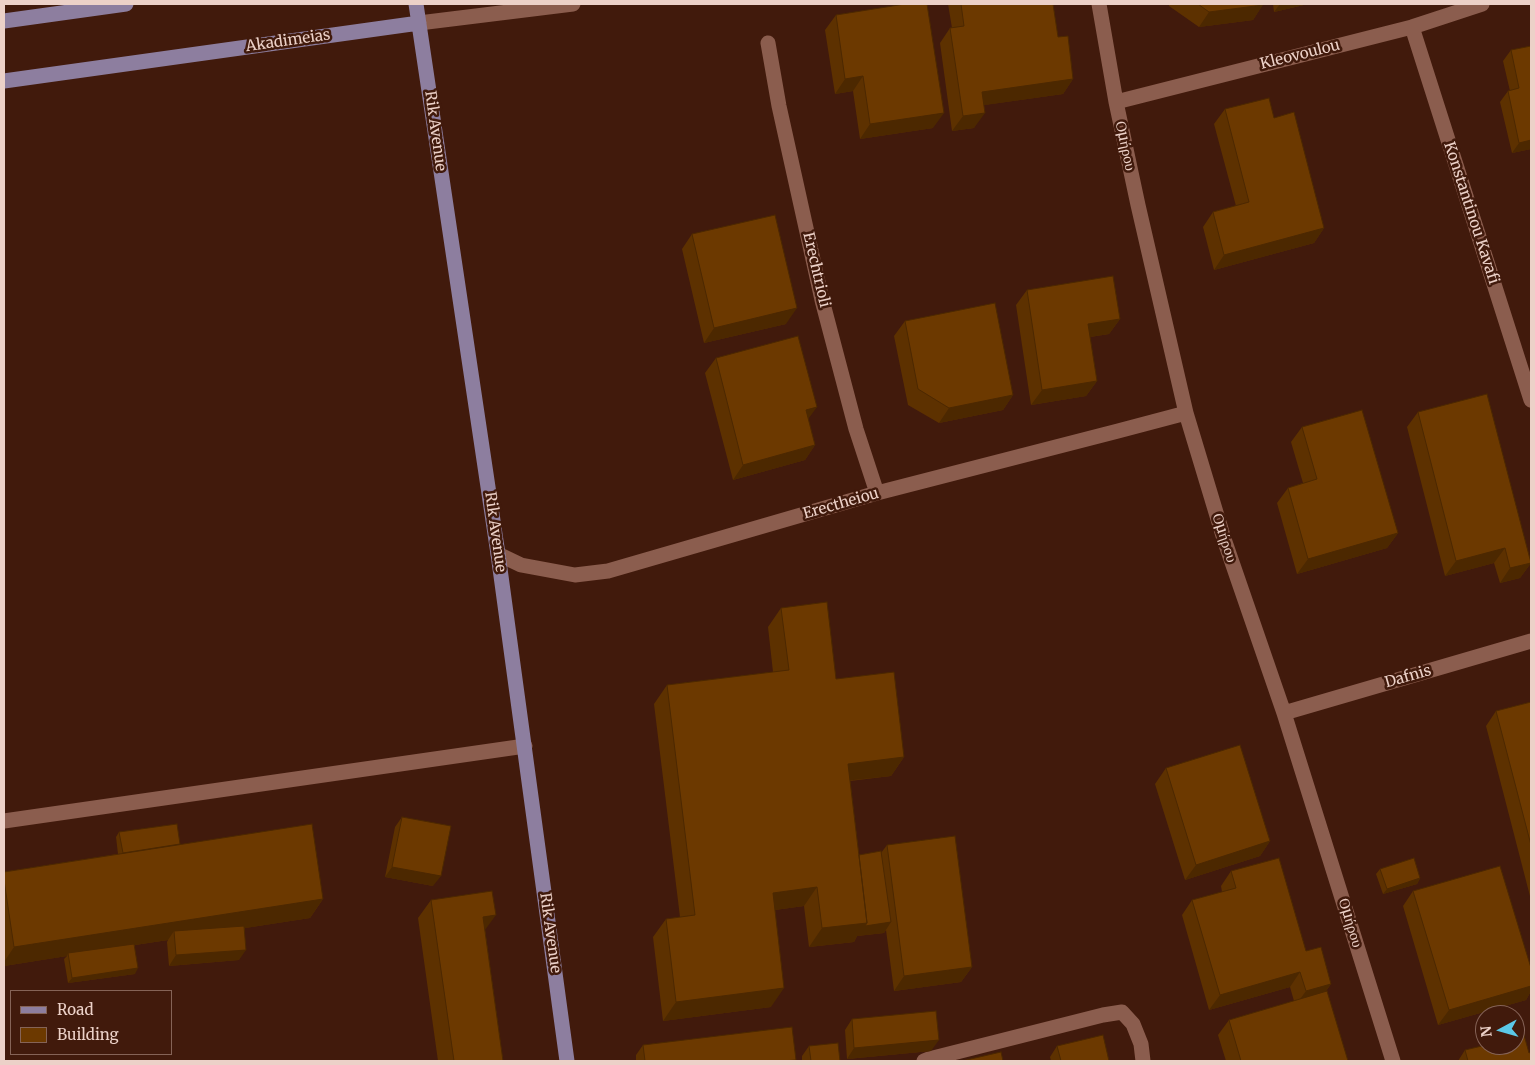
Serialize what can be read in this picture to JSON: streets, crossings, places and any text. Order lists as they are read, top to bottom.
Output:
{
  "streets": {
    "main road": ["Akadimeias", "Rik Avenue"],
    "street": [
      "Kleovoulou",
      "Ομήρου",
      "Konstantinou Kavafi",
      "Erechtrioli",
      "Erectheiou",
      "Dafnis"
    ]
  },
  "crossings": [
    ["Akadimeias", "Rik Avenue"],
    ["Kleovoulou", "Ομήρου"],
    ["Kleovoulou", "Konstantinou Kavafi"],
    ["Rik Avenue", "Erectheiou"],
    ["Ομήρου", "Erectheiou"],
    ["Ομήρου", "Dafnis"],
    ["Erechtrioli", "Erectheiou"]
  ],
  "legend": ["Road", "Building"],
  "north": "left"
}
